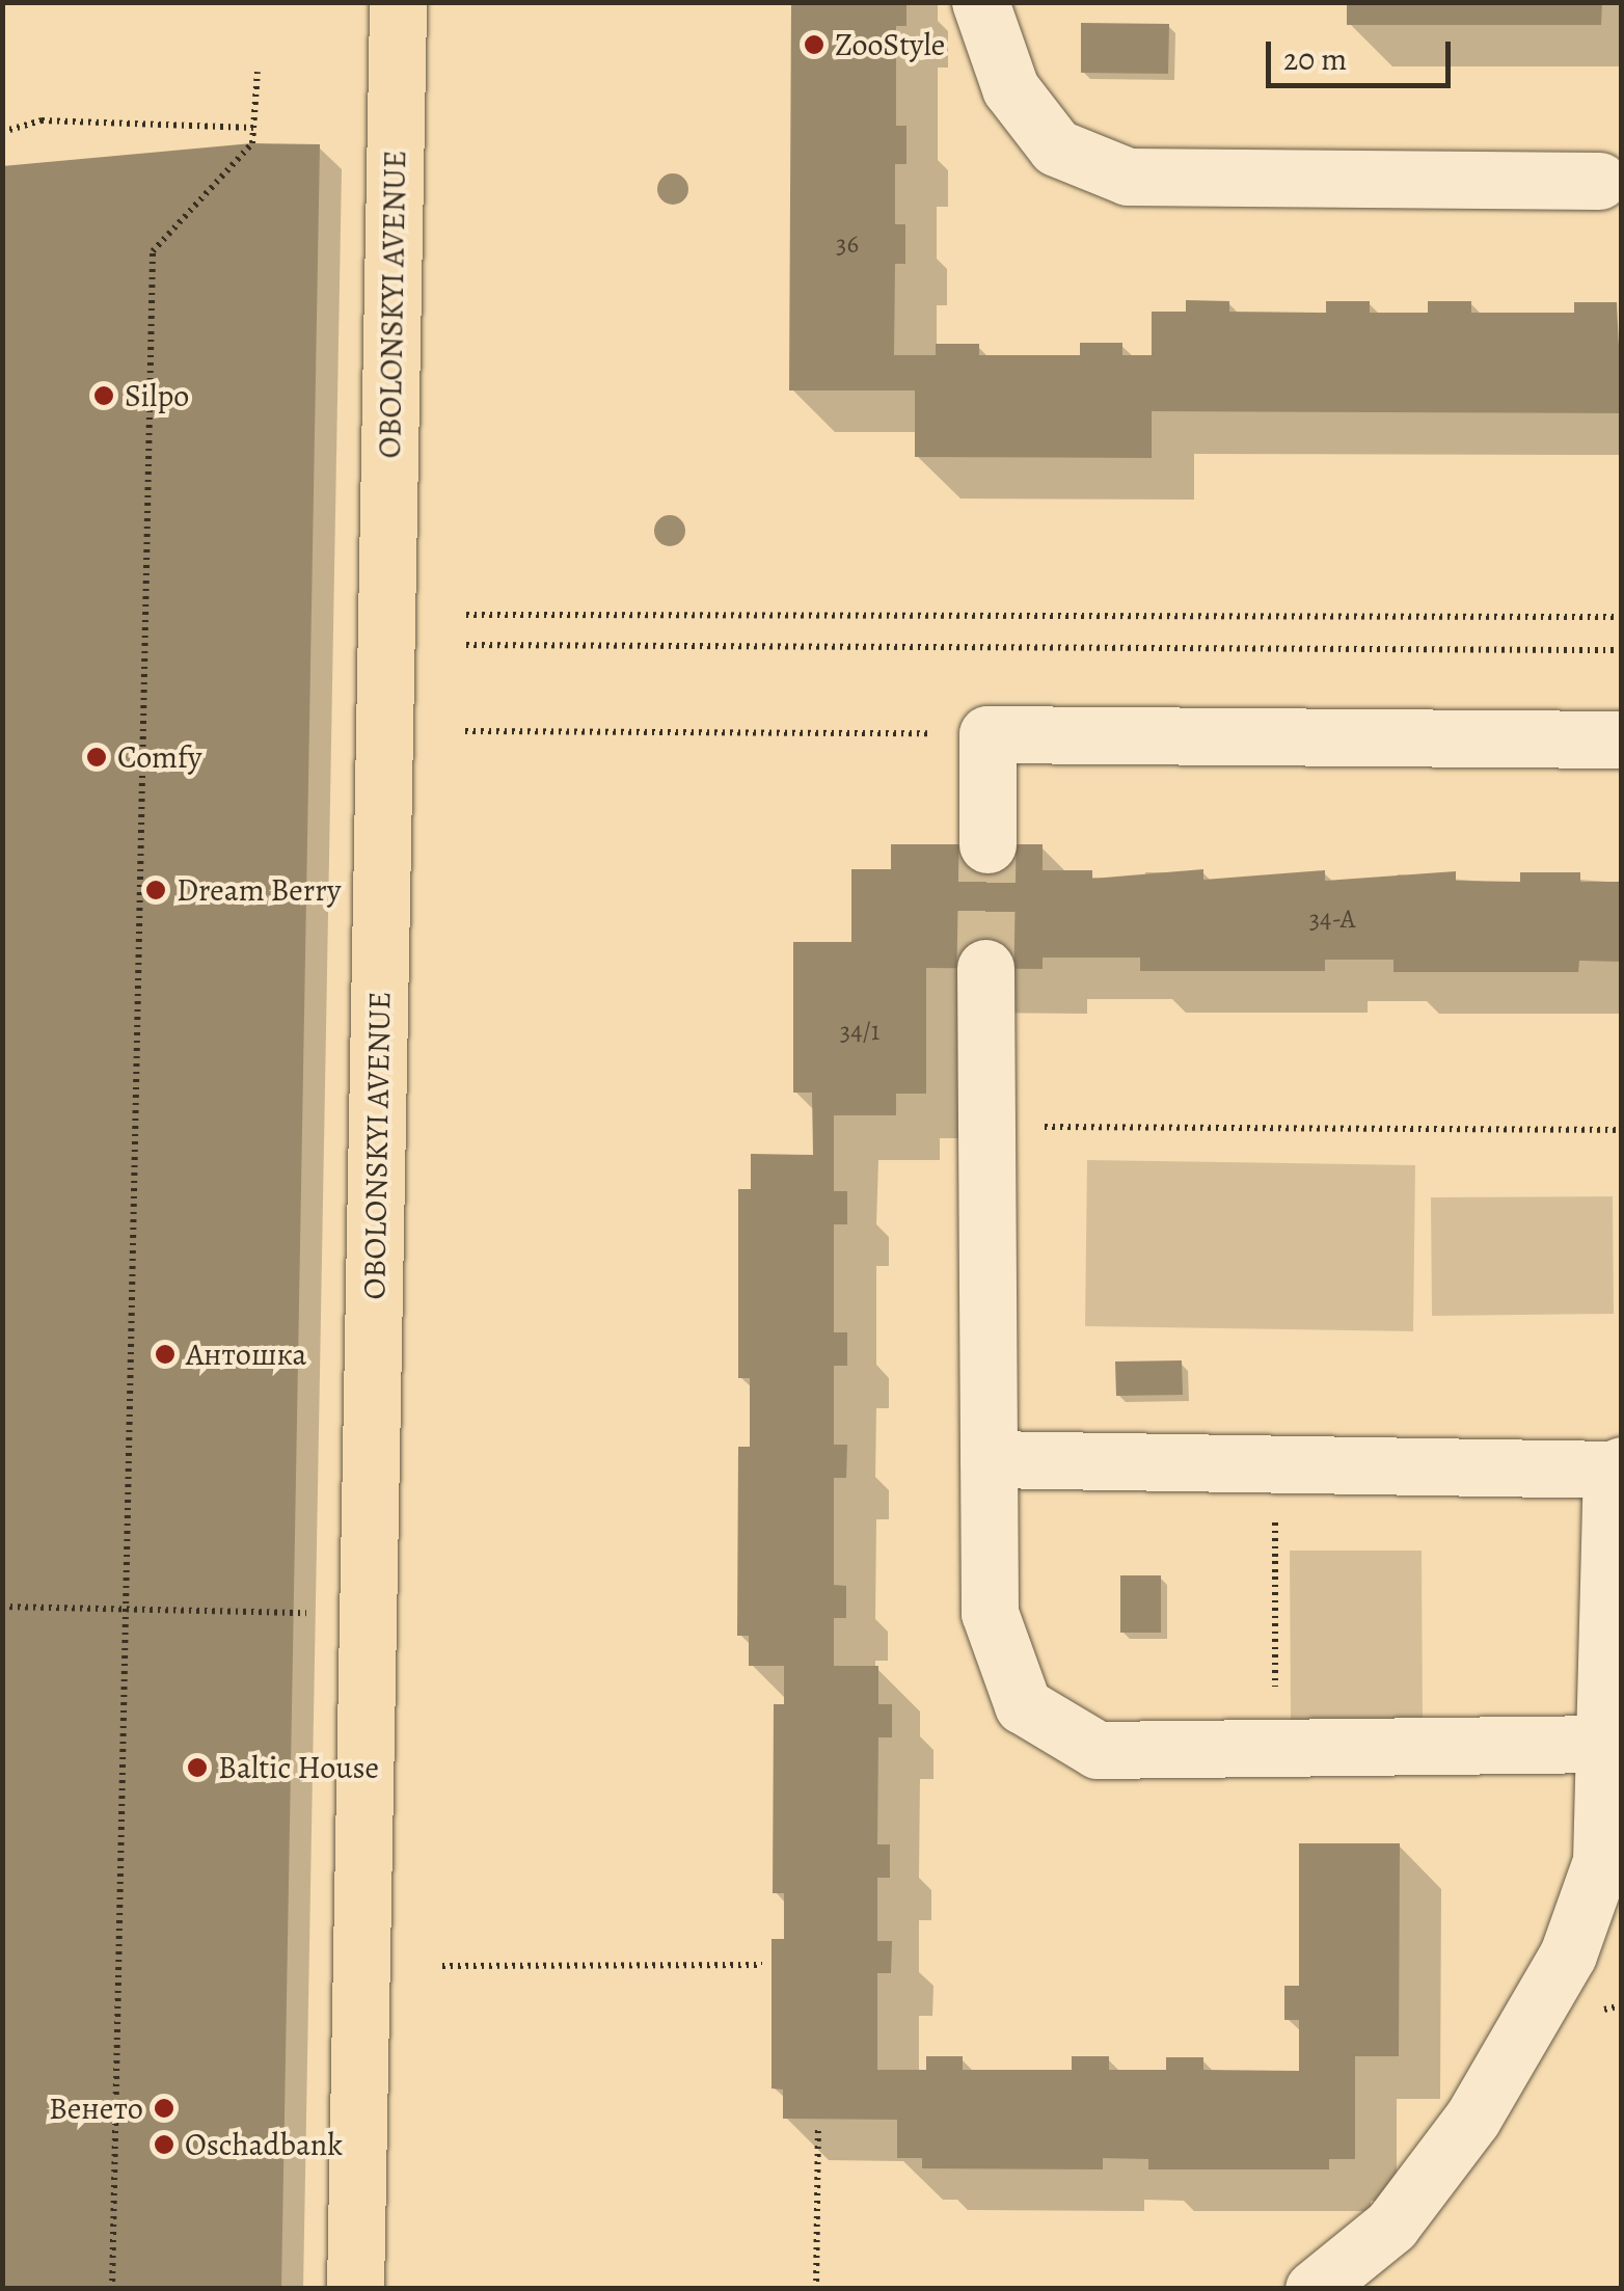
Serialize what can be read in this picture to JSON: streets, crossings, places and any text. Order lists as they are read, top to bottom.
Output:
{
  "streets": {
    "main road": ["OBOLONSKYI AVENUE"]
  },
  "places": [
    "ZooStyle",
    "Silpo",
    "Comfy",
    "Dream Berry",
    "Антошка",
    "Baltic House",
    "Венето",
    "Oschadbank"
  ],
  "house_numbers": ["36", "34-А", "34/1"],
  "scale_bar": "20 m"
}
